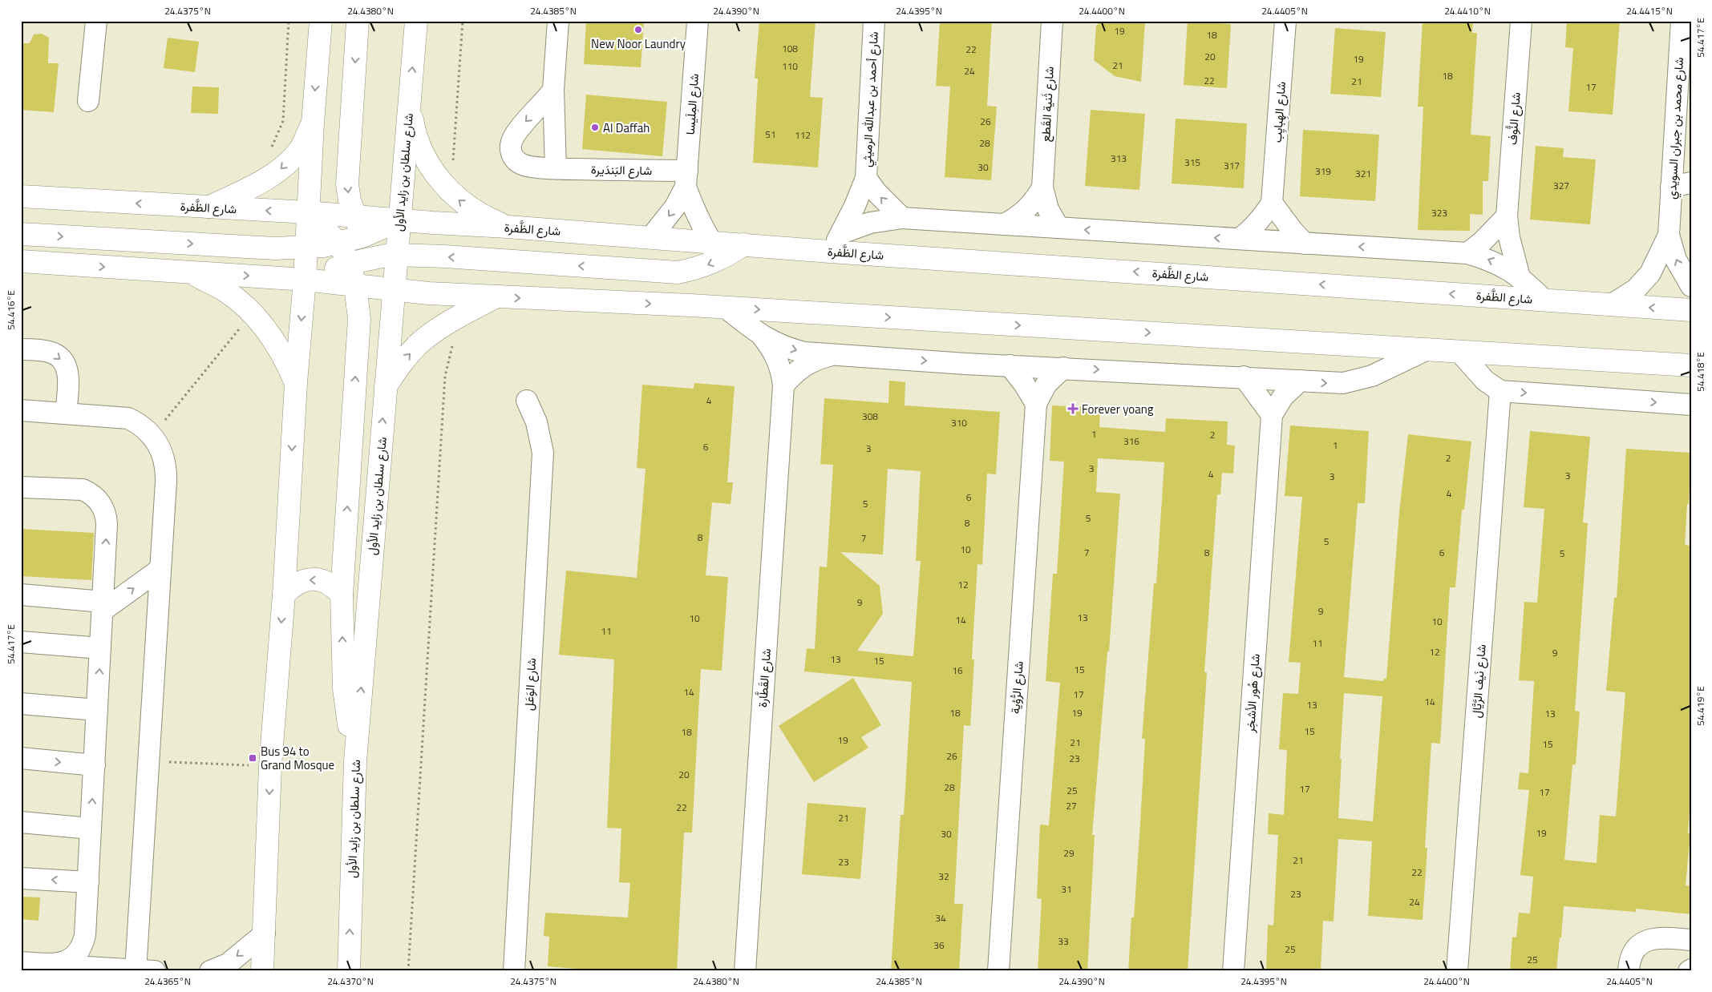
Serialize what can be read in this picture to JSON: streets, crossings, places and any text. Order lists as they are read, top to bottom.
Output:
{
  "streets": {
    "main road": ["شارع سلطان بن زايد الأول", "شارع الظَّفرة"],
    "street": [
      "شارع أحمد بن عبدالله الرميثي",
      "شارع المِلَيسا",
      "شارع ثَنية القَطع",
      "شارع الهِبايِب",
      "شارع النُّوف",
      "شارع محمد بن جبران السويدي",
      "شارع البَندَيرة",
      "شارع القَطَّارة",
      "شارع نَيف الرَّيَّال",
      "شارع الوَعَل",
      "شارع الرُّؤية",
      "شارع هُور الأشخِر"
    ]
  },
  "crossings": [
    ["شارع أحمد بن عبدالله الرميثي", "شارع الظَّفرة"],
    ["شارع المِلَيسا", "شارع البَندَيرة"],
    ["شارع المِلَيسا", "شارع الظَّفرة"],
    ["شارع محمد بن جبران السويدي", "شارع الظَّفرة"],
    ["شارع سلطان بن زايد الأول", "شارع الظَّفرة"]
  ],
  "places": {
    "other": ["New Noor Laundry", "Al Daffah"],
    "health": ["Forever yoang"],
    "transit": ["Bus 94 to Grand Mosque"]
  },
  "house_numbers": [
    "19",
    "18",
    "108",
    "22",
    "20",
    "19",
    "21",
    "110",
    "24",
    "18",
    "22",
    "21",
    "17",
    "26",
    "51",
    "112",
    "28",
    "313",
    "315",
    "317",
    "30",
    "319",
    "321",
    "327",
    "323",
    "4",
    "308",
    "310",
    "1",
    "2",
    "316",
    "1",
    "6",
    "3",
    "2",
    "3",
    "4",
    "3",
    "3",
    "4",
    "6",
    "5",
    "5",
    "8",
    "8",
    "7",
    "5",
    "10",
    "7",
    "8",
    "6",
    "5",
    "12",
    "9",
    "9",
    "13",
    "10",
    "14",
    "10",
    "11",
    "11",
    "12",
    "9",
    "13",
    "15",
    "15",
    "16",
    "14",
    "17",
    "14",
    "13",
    "18",
    "19",
    "13",
    "15",
    "18",
    "19",
    "21",
    "15",
    "26",
    "23",
    "20",
    "28",
    "17",
    "25",
    "17",
    "27",
    "22",
    "21",
    "19",
    "30",
    "29",
    "21",
    "23",
    "22",
    "32",
    "31",
    "23",
    "24",
    "34",
    "33",
    "36",
    "25",
    "25"
  ],
  "coordinates": [
    "24.4375°N",
    "24.4380°N",
    "24.4385°N",
    "24.4390°N",
    "24.4395°N",
    "24.4400°N",
    "24.4405°N",
    "24.4410°N",
    "24.4415°N",
    "54.417°E",
    "54.416°E",
    "54.418°E",
    "54.419°E",
    "24.4365°N",
    "24.4370°N"
  ]
}
